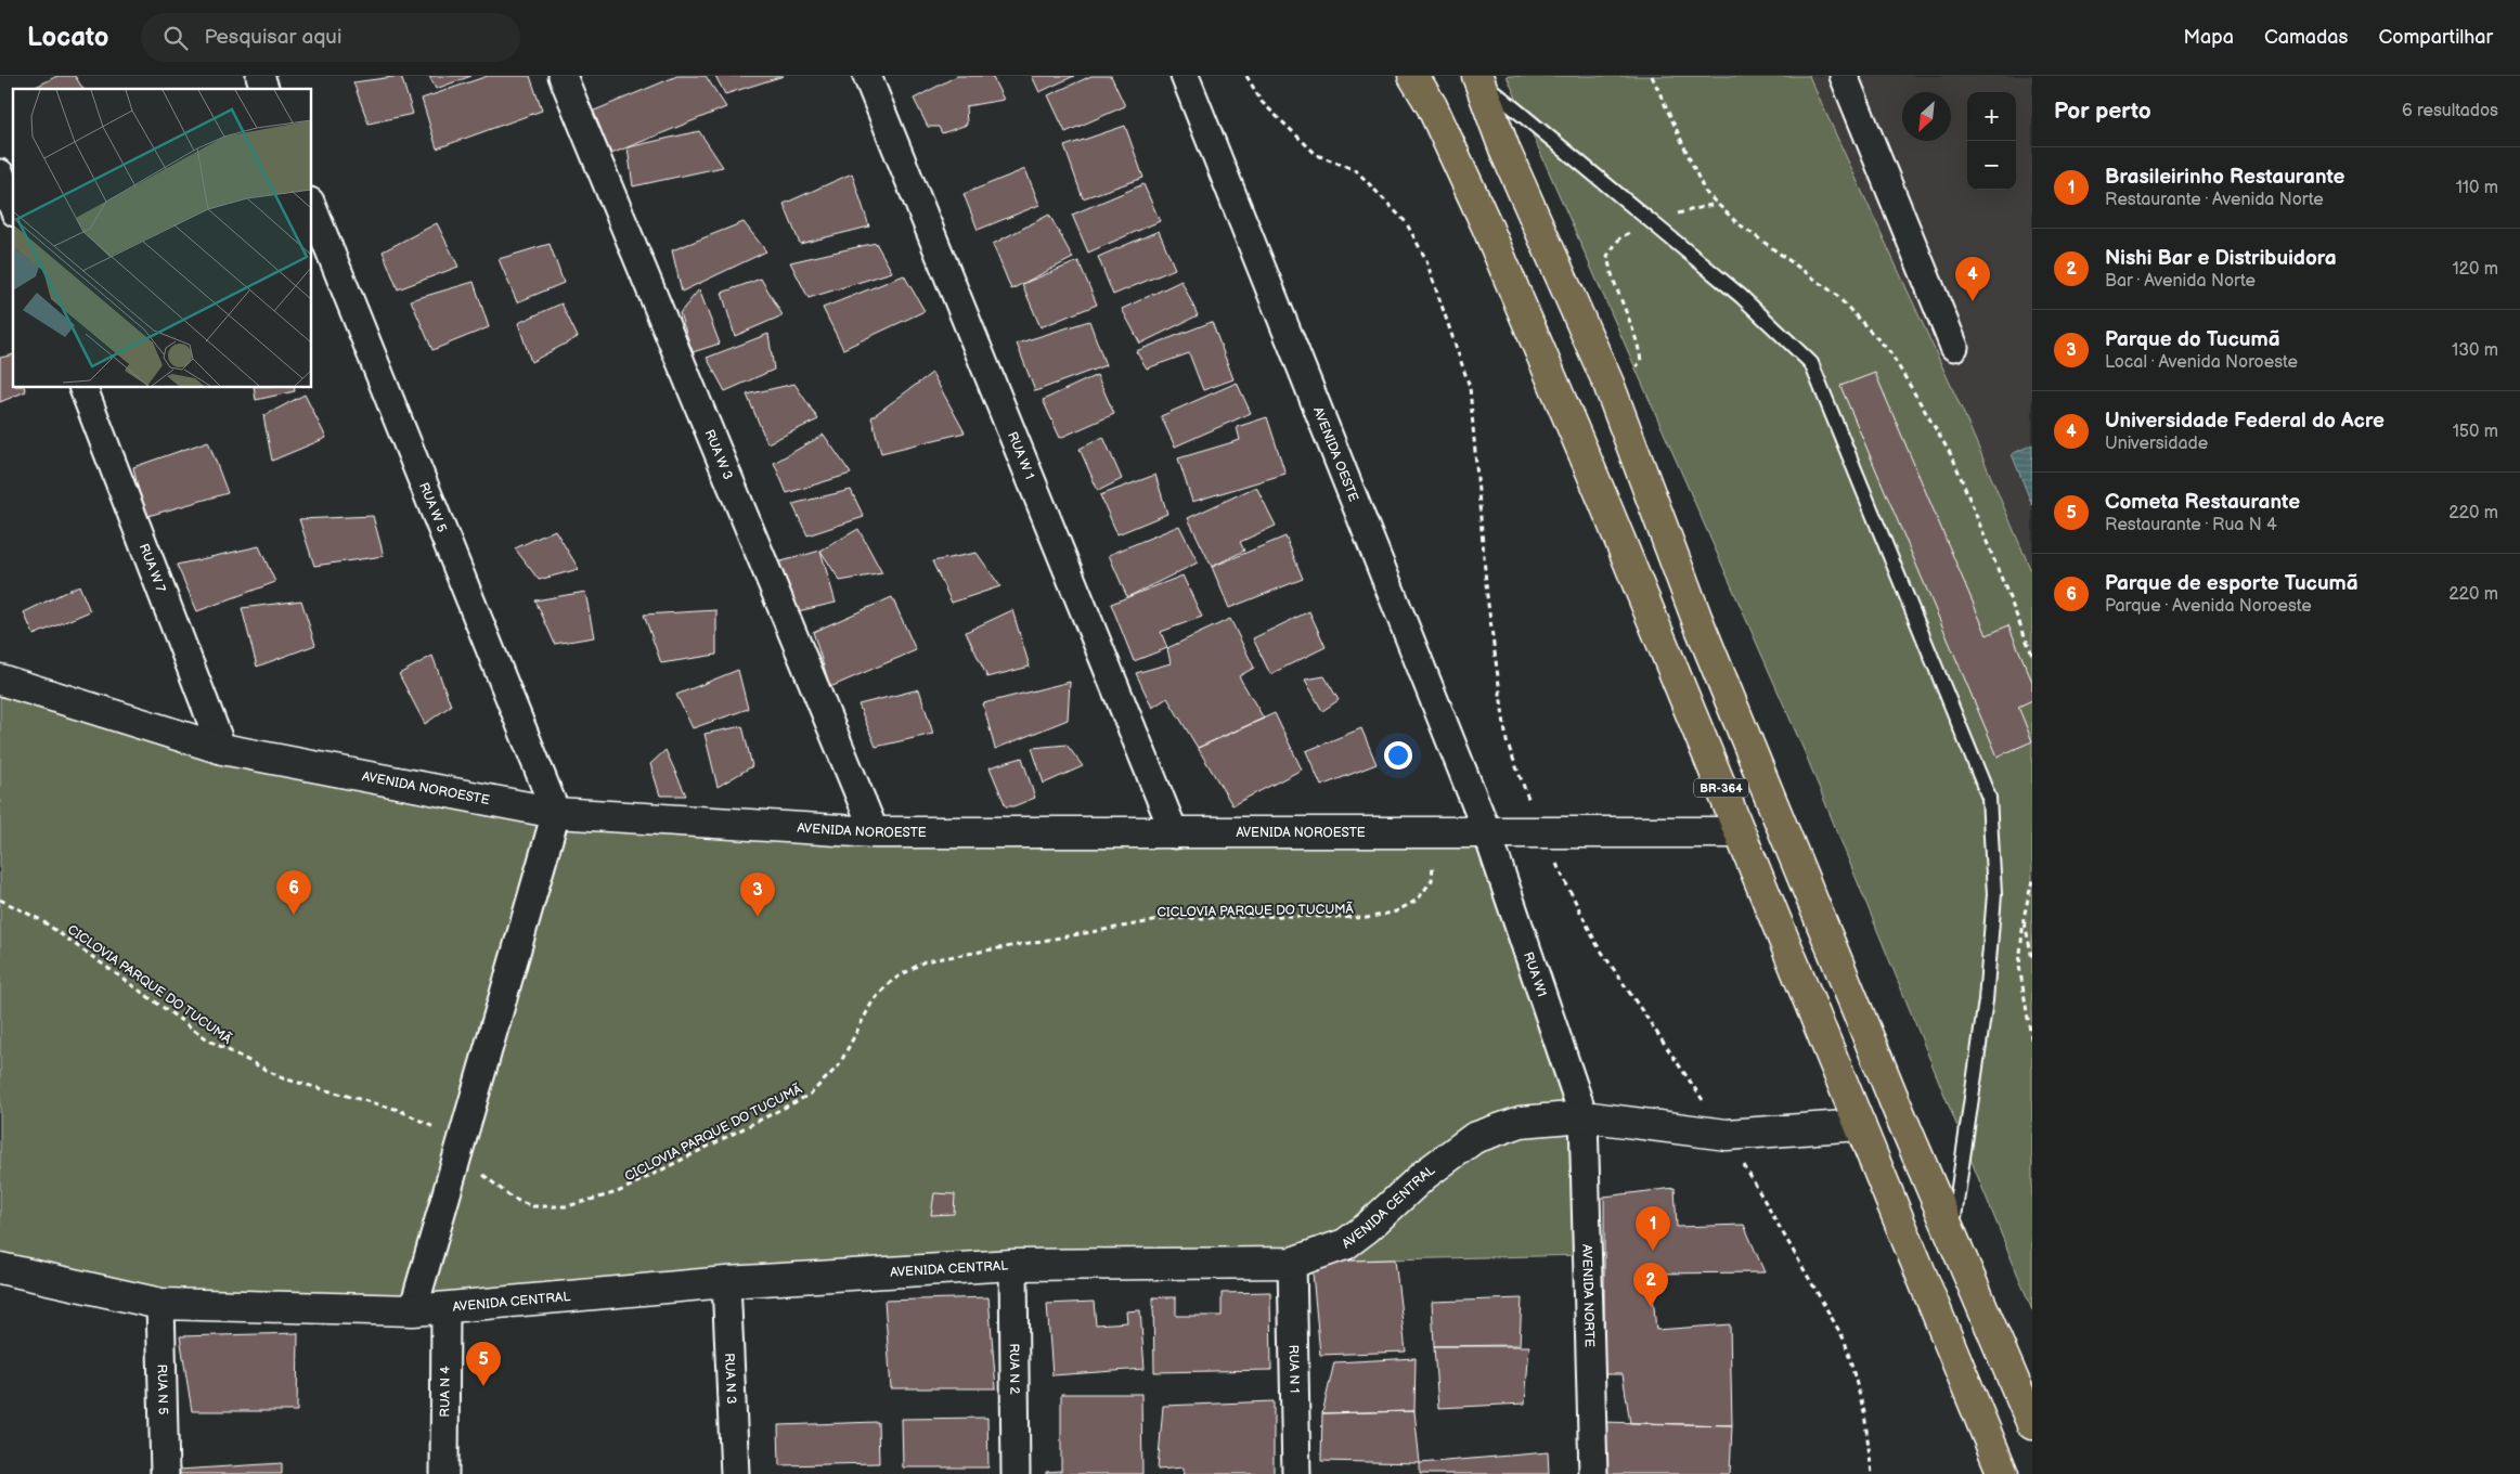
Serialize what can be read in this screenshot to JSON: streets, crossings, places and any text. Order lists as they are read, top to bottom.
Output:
{
  "streets": {
    "main road": ["BR-364"],
    "street": [
      "RUA W 3",
      "AVENIDA OESTE",
      "RUA W 1",
      "RUA W 5",
      "RUA W 7",
      "AVENIDA NOROESTE",
      "RUA W1",
      "AVENIDA CENTRAL",
      "AVENIDA NORTE",
      "RUA N 1",
      "RUA N 2",
      "RUA N 3",
      "RUA N 5",
      "RUA N 4"
    ],
    "path": ["CICLOVIA PARQUE DO TUCUMÃ"]
  },
  "crossings": [
    ["RUA W 3", "AVENIDA NOROESTE"],
    ["AVENIDA OESTE", "AVENIDA NOROESTE"],
    ["AVENIDA OESTE", "RUA W1"],
    ["RUA W 1", "AVENIDA NOROESTE"],
    ["RUA W 5", "AVENIDA NOROESTE"],
    ["RUA W 7", "AVENIDA NOROESTE"],
    ["AVENIDA NOROESTE", "BR-364"],
    ["AVENIDA NOROESTE", "CICLOVIA PARQUE DO TUCUMÃ"],
    ["AVENIDA NOROESTE", "RUA W1"],
    ["BR-364", "AVENIDA CENTRAL"],
    ["RUA W1", "AVENIDA CENTRAL"],
    ["RUA W1", "AVENIDA NORTE"],
    ["AVENIDA CENTRAL", "AVENIDA NORTE"],
    ["AVENIDA CENTRAL", "RUA N 1"],
    ["AVENIDA CENTRAL", "RUA N 2"],
    ["AVENIDA CENTRAL", "RUA N 3"],
    ["AVENIDA CENTRAL", "RUA N 5"],
    ["AVENIDA CENTRAL", "RUA N 4"]
  ],
  "north": "bottom left",
  "page": {
    "header": "Locato",
    "search": "Pesquisar aqui",
    "nav": ["Mapa", "Camadas", "Compartilhar"],
    "heading": ["Por perto", "6 resultados"],
    "map_buttons": ["+", "−"],
    "list": [
      {
        "mark": "1",
        "name": "Brasileirinho Restaurante",
        "note": "Restaurante · Avenida Norte",
        "value": "110 m"
      },
      {
        "mark": "2",
        "name": "Nishi Bar e Distribuidora",
        "note": "Bar · Avenida Norte",
        "value": "120 m"
      },
      {
        "mark": "3",
        "name": "Parque do Tucumã",
        "note": "Local · Avenida Noroeste",
        "value": "130 m"
      },
      {
        "mark": "4",
        "name": "Universidade Federal do Acre",
        "note": "Universidade",
        "value": "150 m"
      },
      {
        "mark": "5",
        "name": "Cometa Restaurante",
        "note": "Restaurante · Rua N 4",
        "value": "220 m"
      },
      {
        "mark": "6",
        "name": "Parque de esporte Tucumã",
        "note": "Parque · Avenida Noroeste",
        "value": "220 m"
      }
    ],
    "pins": [
      "4",
      "6",
      "3",
      "1",
      "2",
      "5"
    ]
  }
}
